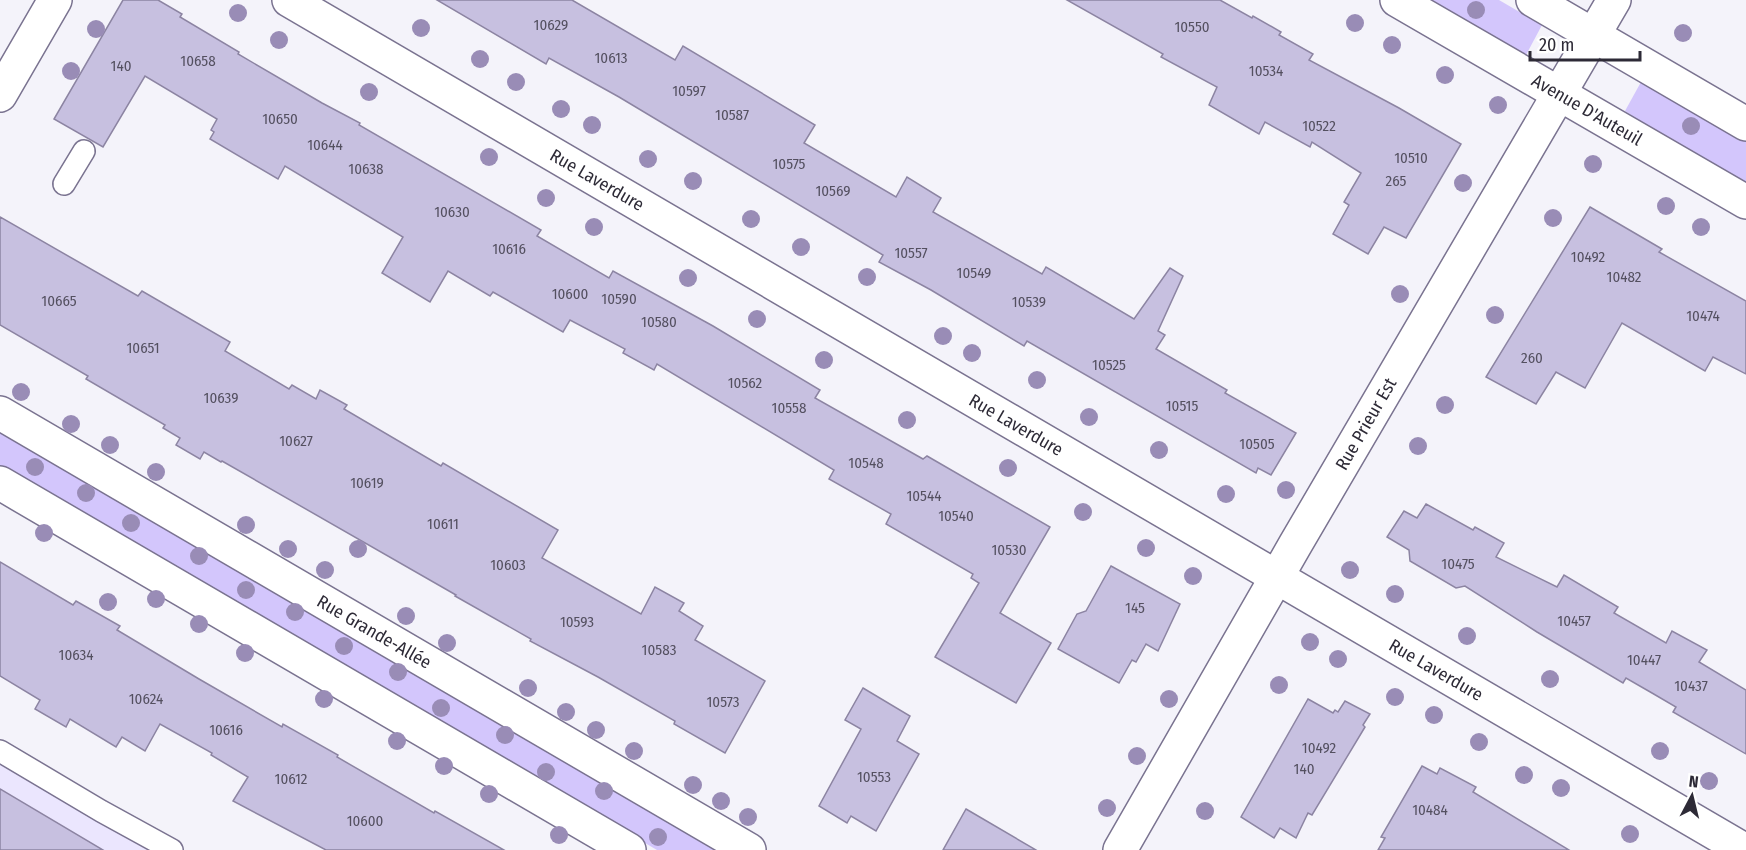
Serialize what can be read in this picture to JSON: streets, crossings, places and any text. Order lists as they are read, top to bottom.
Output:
{
  "streets": {
    "street": [
      "Avenue D'Auteuil",
      "Rue Laverdure",
      "Rue Prieur Est",
      "Rue Grande-Allée"
    ]
  },
  "crossings": [
    ["Avenue D'Auteuil", "Rue Prieur Est"],
    ["Rue Laverdure", "Rue Prieur Est"]
  ],
  "house_numbers": [
    "10629",
    "10550",
    "10613",
    "10658",
    "140",
    "10534",
    "10597",
    "10587",
    "10650",
    "10522",
    "10644",
    "10510",
    "10575",
    "10638",
    "265",
    "10569",
    "10630",
    "10616",
    "10557",
    "10492",
    "10549",
    "10482",
    "10600",
    "10590",
    "10665",
    "10539",
    "10474",
    "10580",
    "10651",
    "260",
    "10525",
    "10562",
    "10639",
    "10515",
    "10558",
    "10627",
    "10505",
    "10548",
    "10619",
    "10544",
    "10540",
    "10611",
    "10530",
    "10475",
    "10603",
    "145",
    "10457",
    "10593",
    "10583",
    "10634",
    "10447",
    "10437",
    "10624",
    "10573",
    "10616",
    "10492",
    "140",
    "10553",
    "10612",
    "10484",
    "10600"
  ],
  "scale_bar": "20 m",
  "north": "top"
}
